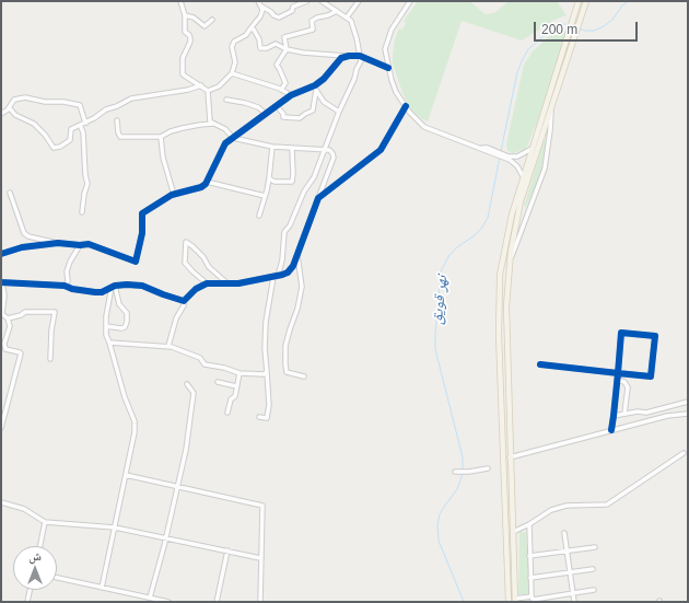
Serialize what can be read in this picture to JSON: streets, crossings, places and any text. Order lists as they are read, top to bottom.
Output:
{
  "water": ["نهر قويق"],
  "scale_bar": "200 m",
  "north": "top"
}
